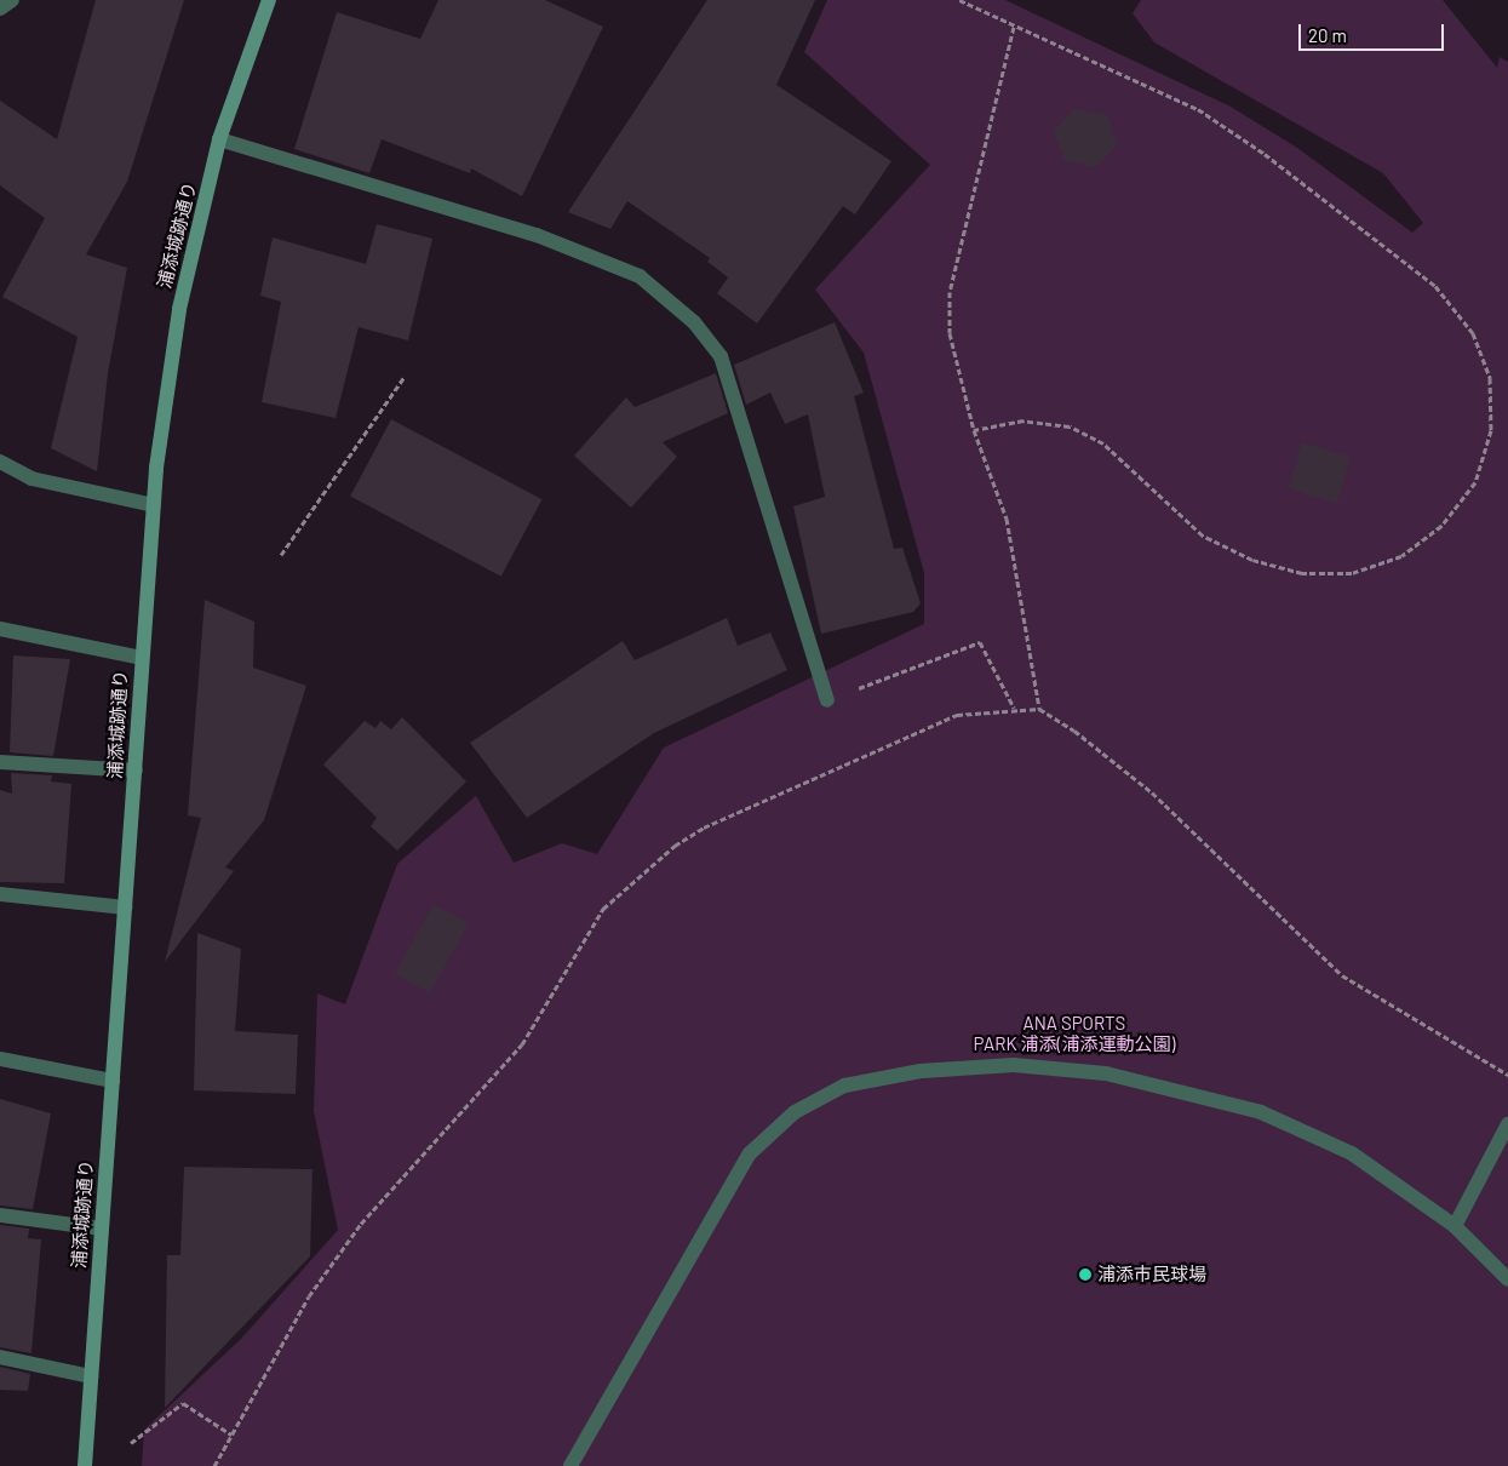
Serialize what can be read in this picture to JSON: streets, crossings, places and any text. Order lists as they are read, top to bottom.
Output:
{
  "streets": {
    "main road": ["浦添城跡通り"]
  },
  "parks": ["ANA SPORTS PARK 浦添(浦添運動公園)"],
  "places": ["浦添市民球場"],
  "scale_bar": "20 m"
}
